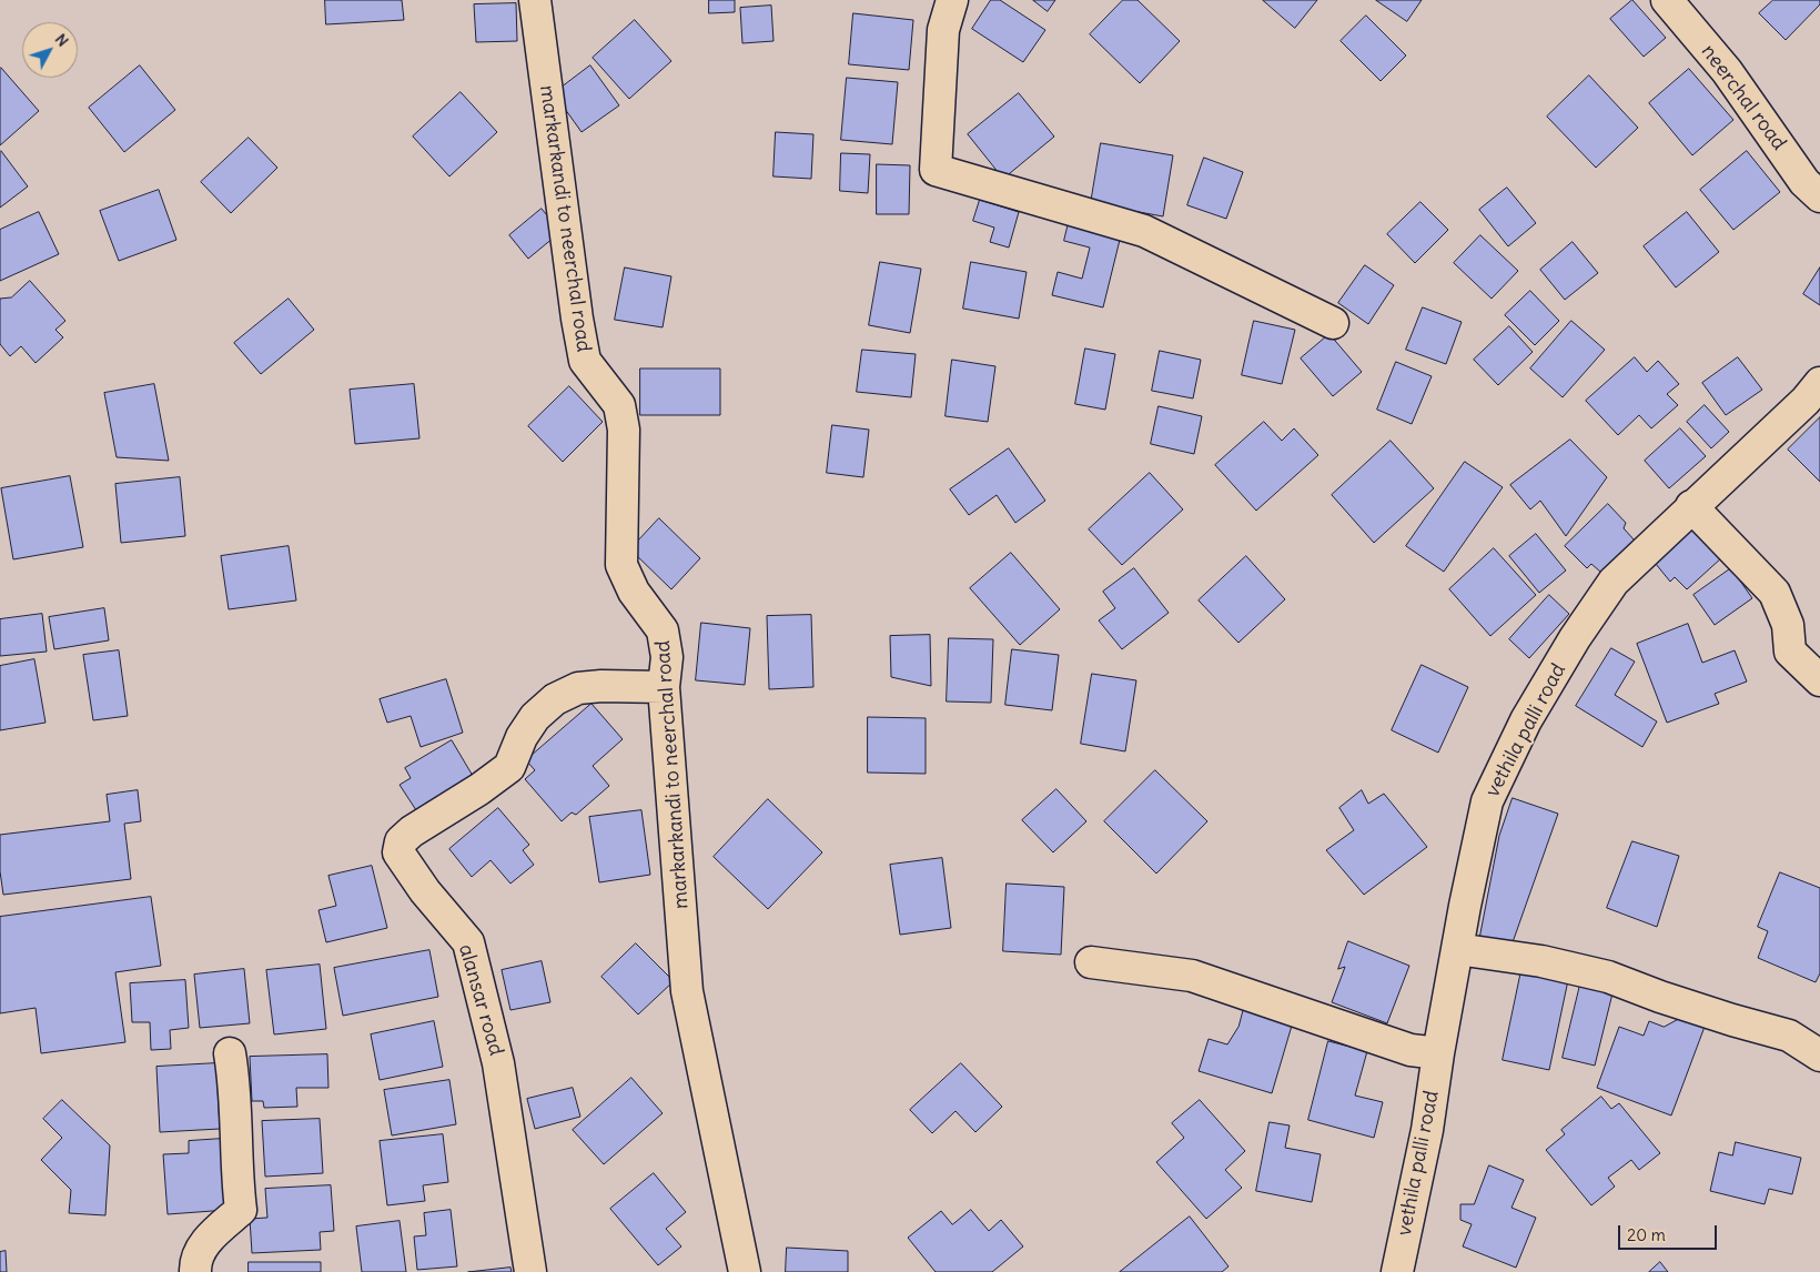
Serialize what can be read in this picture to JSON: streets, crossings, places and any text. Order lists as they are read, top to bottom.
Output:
{
  "streets": {
    "street": [
      "neerchal road",
      "markarkandi to neerchal road",
      "vethila palli road",
      "alansar road"
    ]
  },
  "crossings": [
    ["markarkandi to neerchal road", "alansar road"]
  ],
  "scale_bar": "20 m",
  "north": "top right"
}
